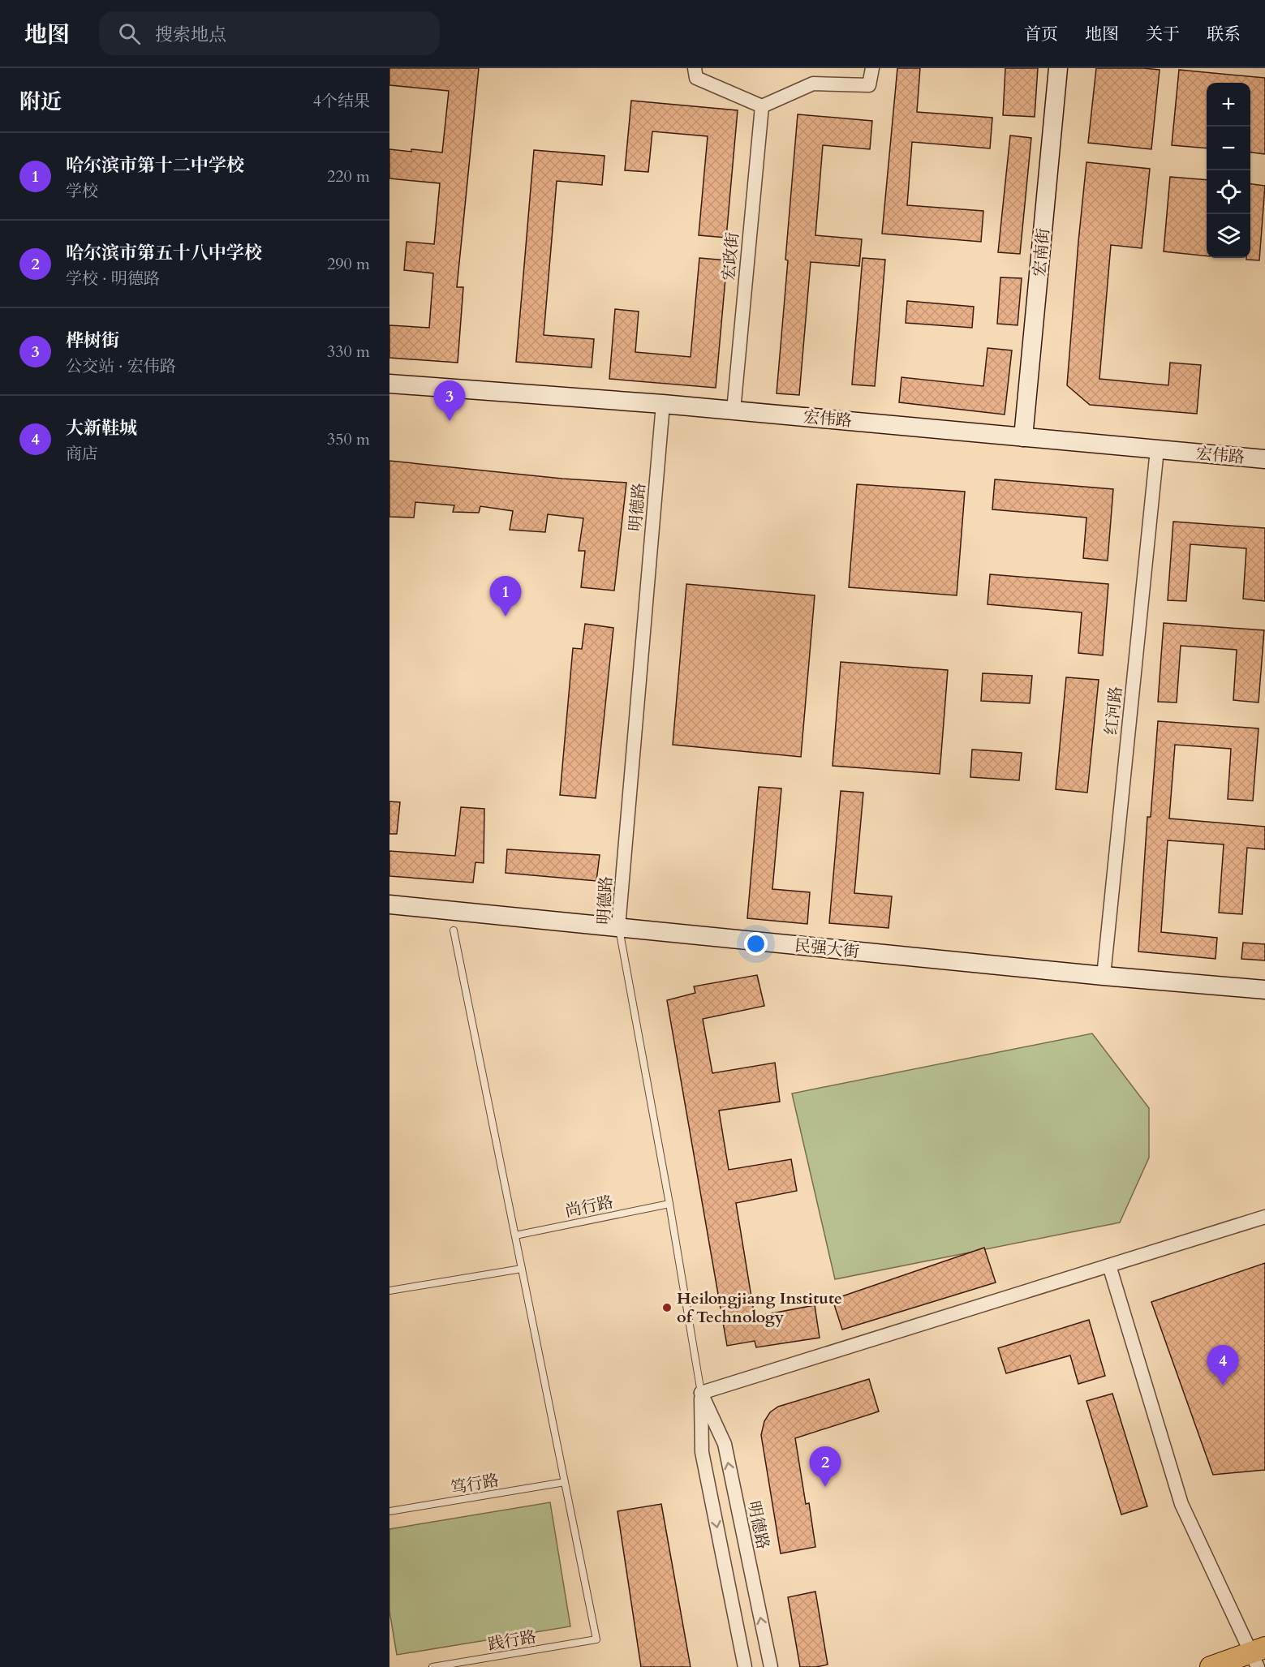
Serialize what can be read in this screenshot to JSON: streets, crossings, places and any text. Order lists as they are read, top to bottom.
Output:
{
  "streets": {
    "street": [
      "宏南街",
      "宏政街",
      "宏伟路",
      "明德路",
      "红河路",
      "民强大街"
    ],
    "lane": ["尚行路", "笃行路", "践行路"]
  },
  "crossings": [
    ["宏南街", "宏伟路"],
    ["宏政街", "宏伟路"],
    ["宏伟路", "明德路"],
    ["宏伟路", "红河路"],
    ["明德路", "民强大街"],
    ["明德路", "尚行路"],
    ["红河路", "民强大街"],
    ["笃行路", "践行路"]
  ],
  "places": ["Heilongjiang Institute of Technology"],
  "page": {
    "header": "地图",
    "search": "搜索地点",
    "nav": [
      "首页",
      "地图",
      "关于",
      "联系"
    ],
    "heading": ["附近", "4个结果"],
    "map_buttons": ["+", "−"],
    "list": [
      {
        "mark": "1",
        "name": "哈尔滨市第十二中学校",
        "note": "学校",
        "value": "220 m"
      },
      {
        "mark": "2",
        "name": "哈尔滨市第五十八中学校",
        "note": "学校 · 明德路",
        "value": "290 m"
      },
      {
        "mark": "3",
        "name": "桦树街",
        "note": "公交站 · 宏伟路",
        "value": "330 m"
      },
      {
        "mark": "4",
        "name": "大新鞋城",
        "note": "商店",
        "value": "350 m"
      }
    ],
    "pins": [
      "3",
      "1",
      "4",
      "2"
    ]
  }
}
